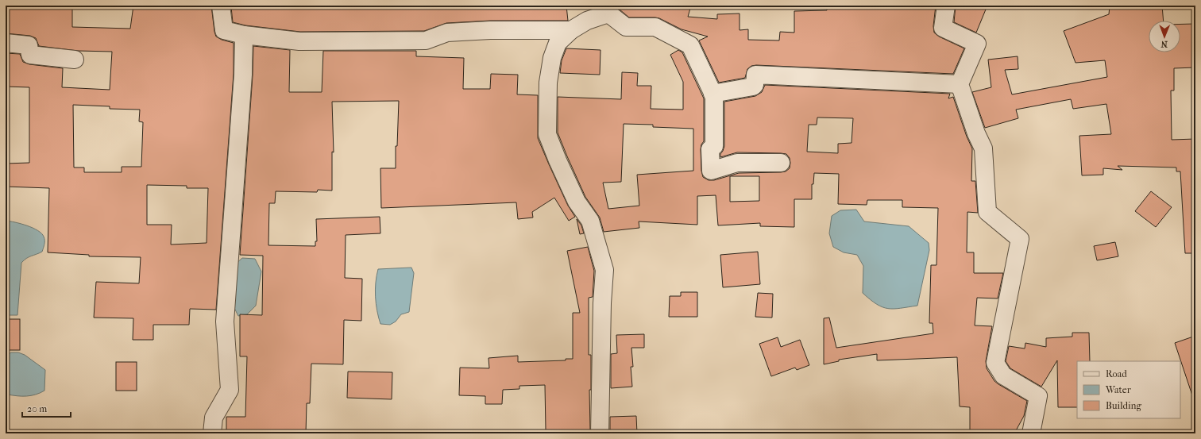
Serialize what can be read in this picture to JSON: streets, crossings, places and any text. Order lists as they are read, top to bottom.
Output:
{
  "legend": ["Road", "Water", "Building"],
  "scale_bar": "20 m",
  "north": "bottom"
}
